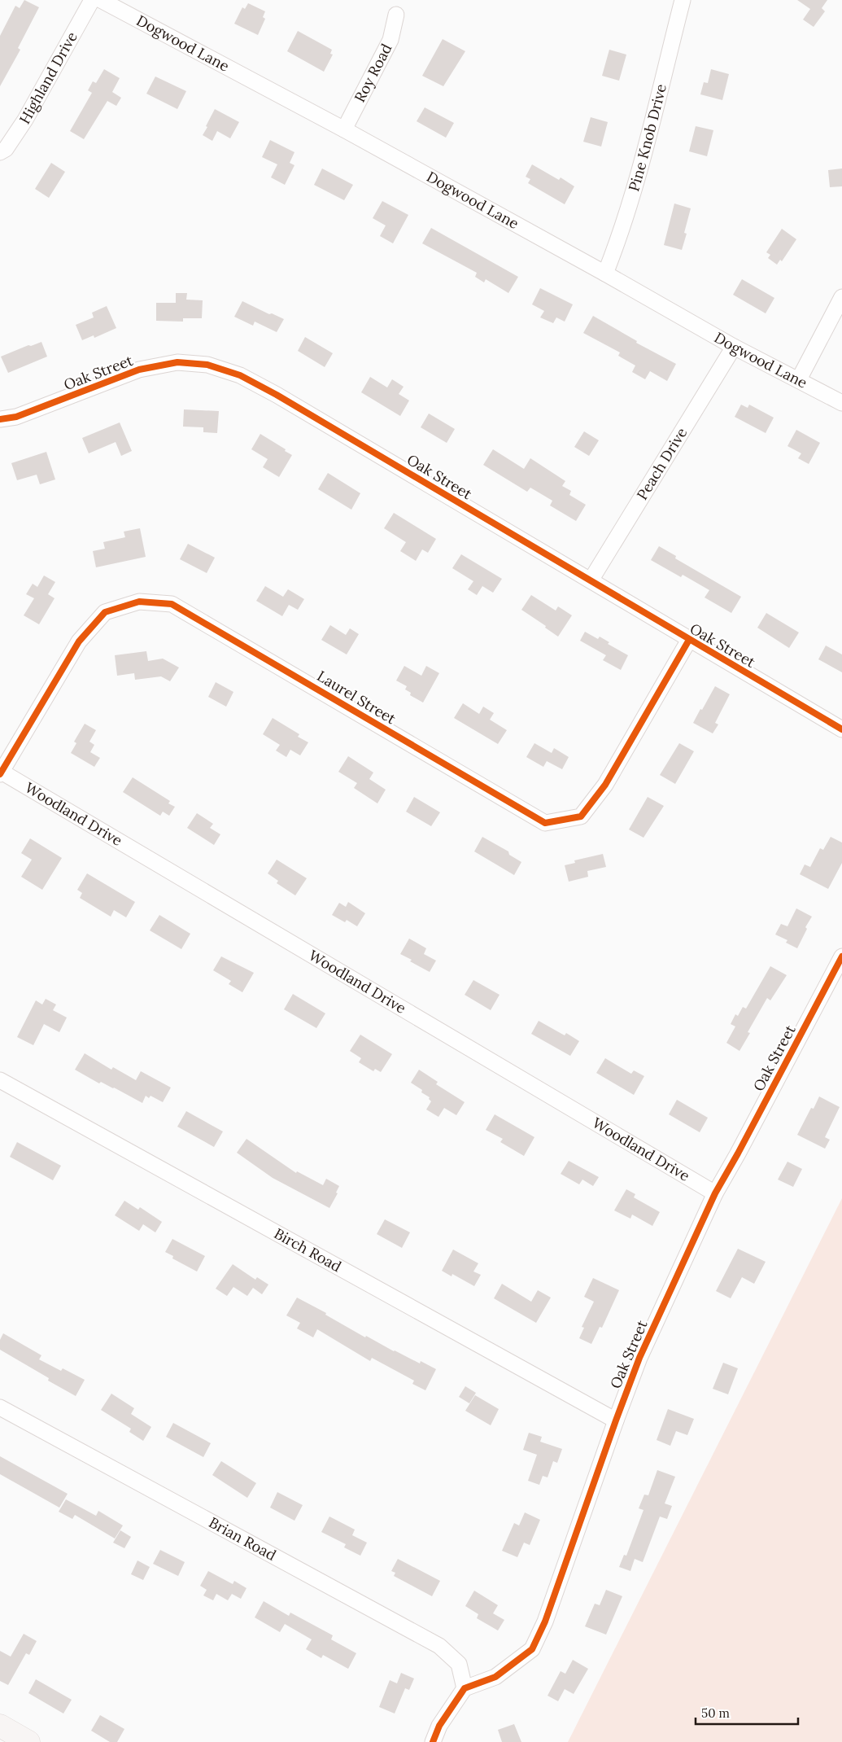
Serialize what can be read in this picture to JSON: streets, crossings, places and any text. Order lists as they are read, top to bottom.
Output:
{
  "streets": {
    "street": [
      "Dogwood Lane",
      "Roy Road",
      "Highland Drive",
      "Pine Knob Drive",
      "Oak Street",
      "Peach Drive",
      "Laurel Street",
      "Woodland Drive",
      "Birch Road",
      "Brian Road"
    ]
  },
  "crossings": [
    ["Dogwood Lane", "Roy Road"],
    ["Dogwood Lane", "Pine Knob Drive"],
    ["Dogwood Lane", "Peach Drive"],
    ["Oak Street", "Peach Drive"],
    ["Oak Street", "Laurel Street"],
    ["Oak Street", "Woodland Drive"],
    ["Oak Street", "Birch Road"],
    ["Oak Street", "Brian Road"],
    ["Laurel Street", "Woodland Drive"]
  ],
  "scale_bar": "50 m"
}
